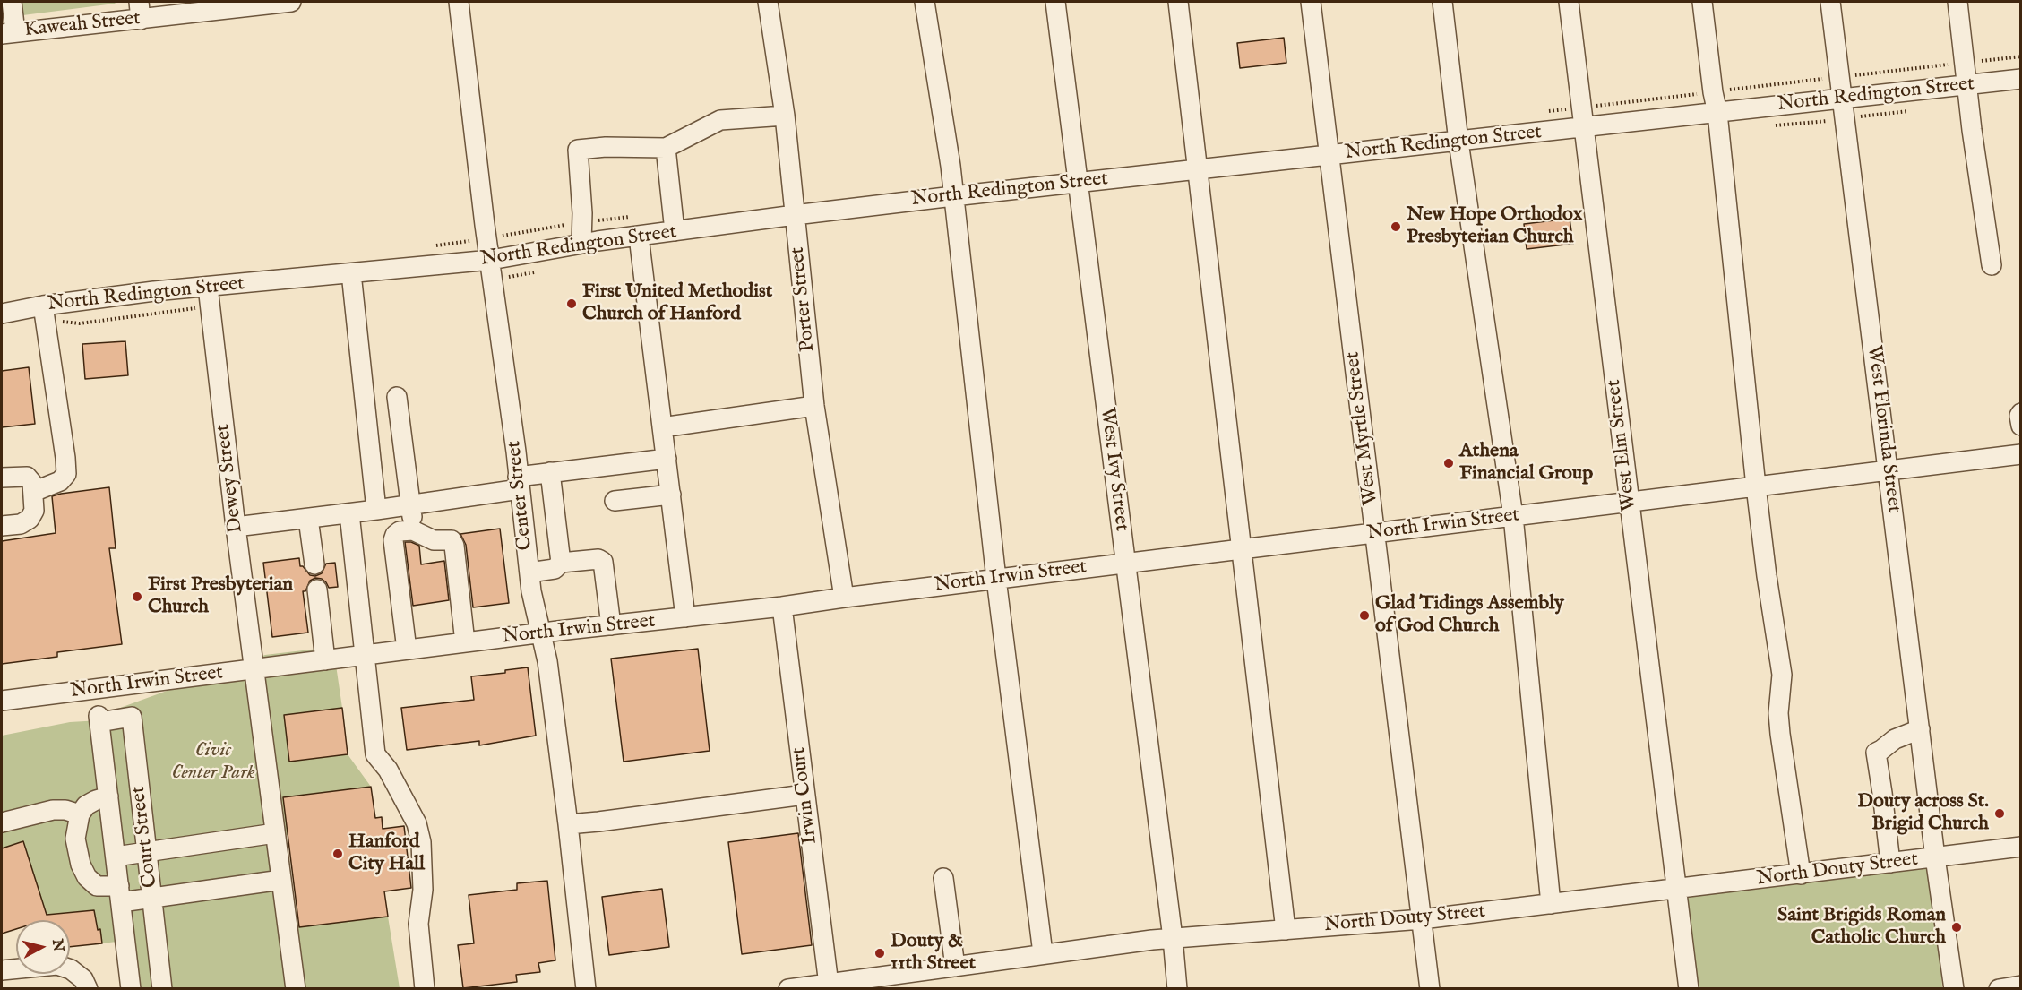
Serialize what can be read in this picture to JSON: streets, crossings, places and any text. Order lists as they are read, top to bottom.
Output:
{
  "streets": {
    "street": [
      "Kaweah Street",
      "North Redington Street",
      "Porter Street",
      "West Myrtle Street",
      "West Florinda Street",
      "West Elm Street",
      "West Ivy Street",
      "Dewey Street",
      "Center Street",
      "North Irwin Street",
      "Irwin Court",
      "Court Street",
      "North Douty Street"
    ]
  },
  "crossings": [
    ["North Redington Street", "Porter Street"],
    ["North Redington Street", "West Myrtle Street"],
    ["North Redington Street", "West Florinda Street"],
    ["North Redington Street", "West Elm Street"],
    ["North Redington Street", "West Ivy Street"],
    ["North Redington Street", "Dewey Street"],
    ["North Redington Street", "Center Street"],
    ["Porter Street", "North Irwin Street"],
    ["West Myrtle Street", "North Irwin Street"],
    ["West Myrtle Street", "North Douty Street"],
    ["West Florinda Street", "North Irwin Street"],
    ["West Florinda Street", "North Douty Street"],
    ["West Elm Street", "North Irwin Street"],
    ["West Elm Street", "North Douty Street"],
    ["West Ivy Street", "North Irwin Street"],
    ["West Ivy Street", "North Douty Street"],
    ["Dewey Street", "North Irwin Street"],
    ["Center Street", "North Irwin Street"],
    ["North Irwin Street", "Irwin Court"],
    ["Irwin Court", "North Douty Street"]
  ],
  "parks": ["Civic Center Park"],
  "places": [
    "New Hope Orthodox Presbyterian Church",
    "First United Methodist Church of Hanford",
    "Athena Financial Group",
    "First Presbyterian Church",
    "Glad Tidings Assembly of God Church",
    "Douty across St. Brigid Church",
    "Hanford City Hall",
    "Saint Brigids Roman Catholic Church",
    "Douty & 11th Street"
  ],
  "north": "right"
}
